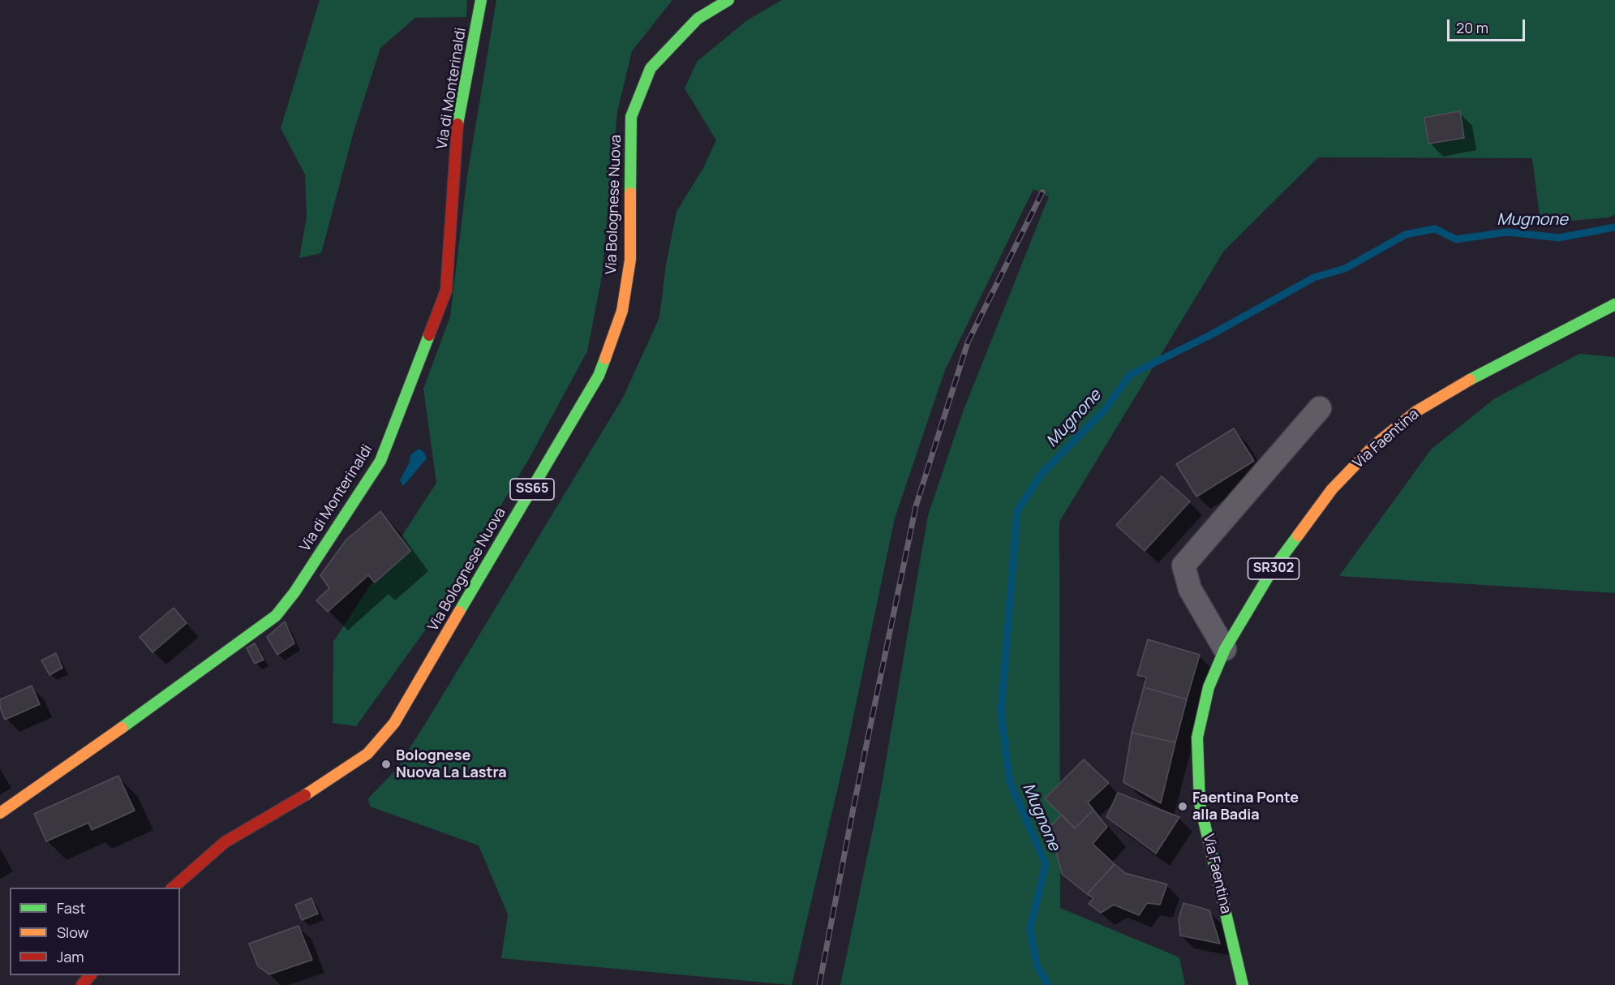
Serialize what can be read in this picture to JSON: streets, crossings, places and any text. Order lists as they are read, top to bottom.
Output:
{
  "streets": {
    "main road": [
      "Via di Monterinaldi",
      "Via Bolognese Nuova",
      "Via Faentina",
      "SS65",
      "SR302"
    ]
  },
  "water": ["Mugnone"],
  "places": ["Bolognese Nuova La Lastra", "Faentina Ponte alla Badia"],
  "legend": ["Fast", "Slow", "Jam"],
  "scale_bar": "20 m"
}
